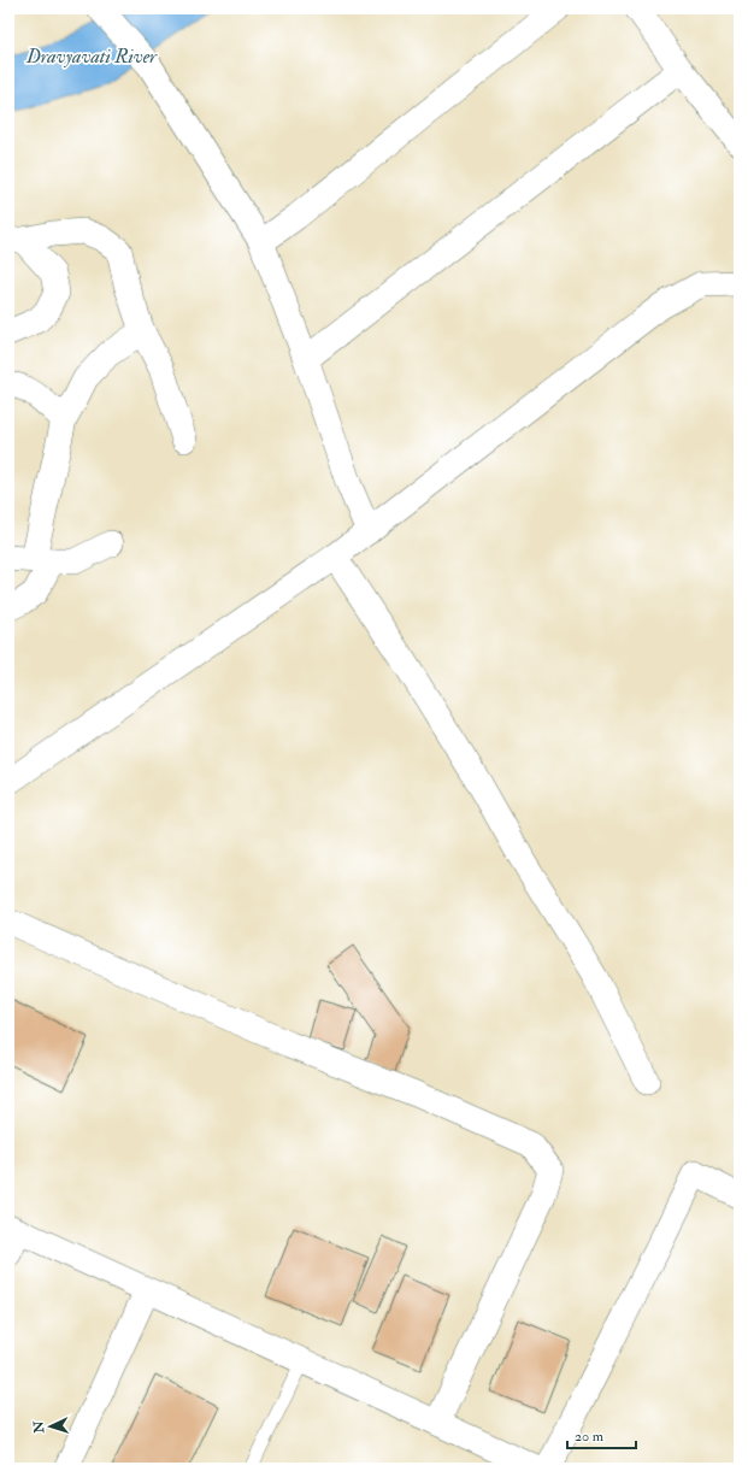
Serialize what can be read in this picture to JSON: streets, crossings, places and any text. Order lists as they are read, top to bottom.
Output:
{
  "water": ["Dravyavati River"],
  "scale_bar": "20 m",
  "north": "left"
}
